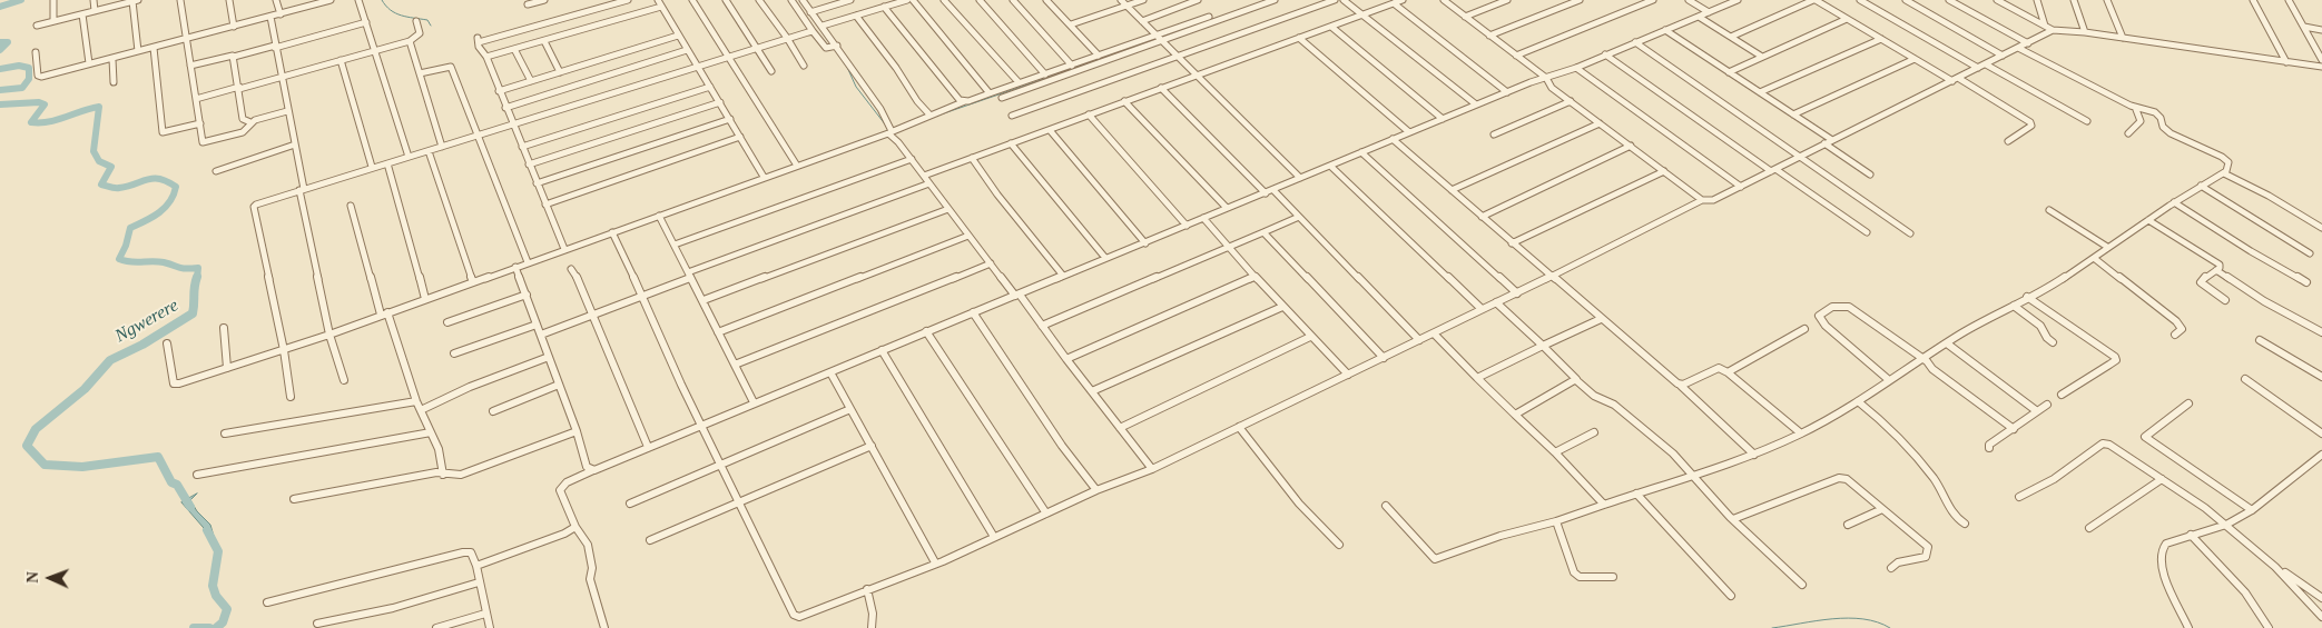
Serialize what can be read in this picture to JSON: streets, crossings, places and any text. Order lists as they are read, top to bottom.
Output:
{
  "water": ["Ngwerere"],
  "north": "left"
}
